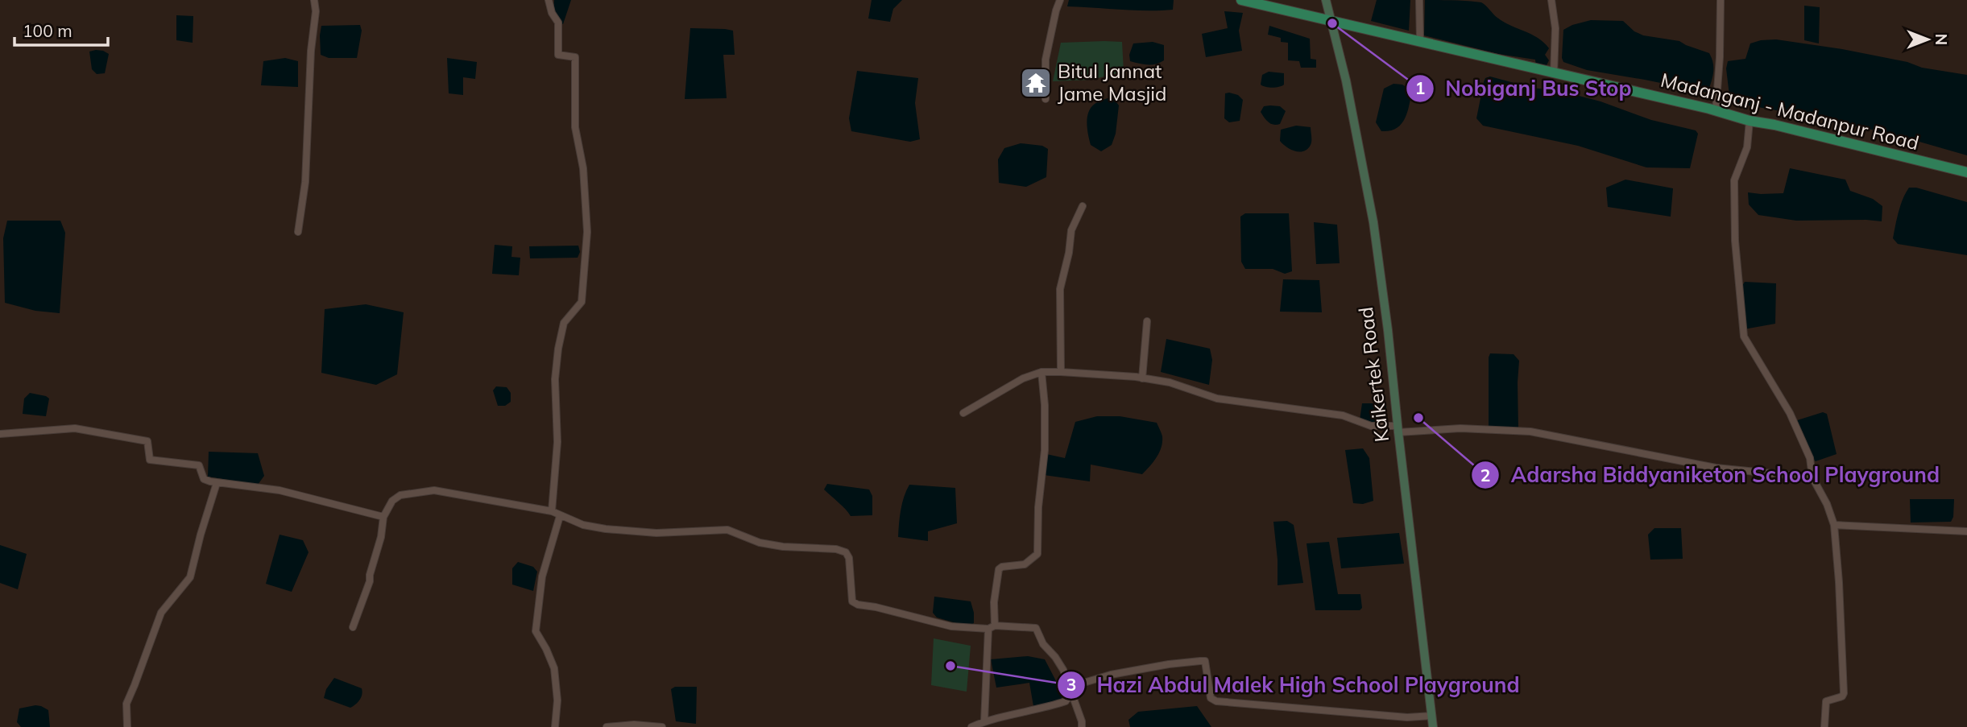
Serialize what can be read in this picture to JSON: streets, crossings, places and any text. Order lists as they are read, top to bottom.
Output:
{
  "streets": {
    "main road": ["Madanganj - Madanpur Road", "Kaikertek Road"]
  },
  "crossings": [
    ["Madanganj - Madanpur Road", "Kaikertek Road"]
  ],
  "places": {
    "other": ["Nobiganj Bus Stop", "Adarsha Biddyaniketon School Playground", "Hazi Abdul Malek High School Playground"],
    "temple": ["Bitul Jannat Jame Masjid"]
  },
  "scale_bar": "100 m",
  "north": "right"
}
